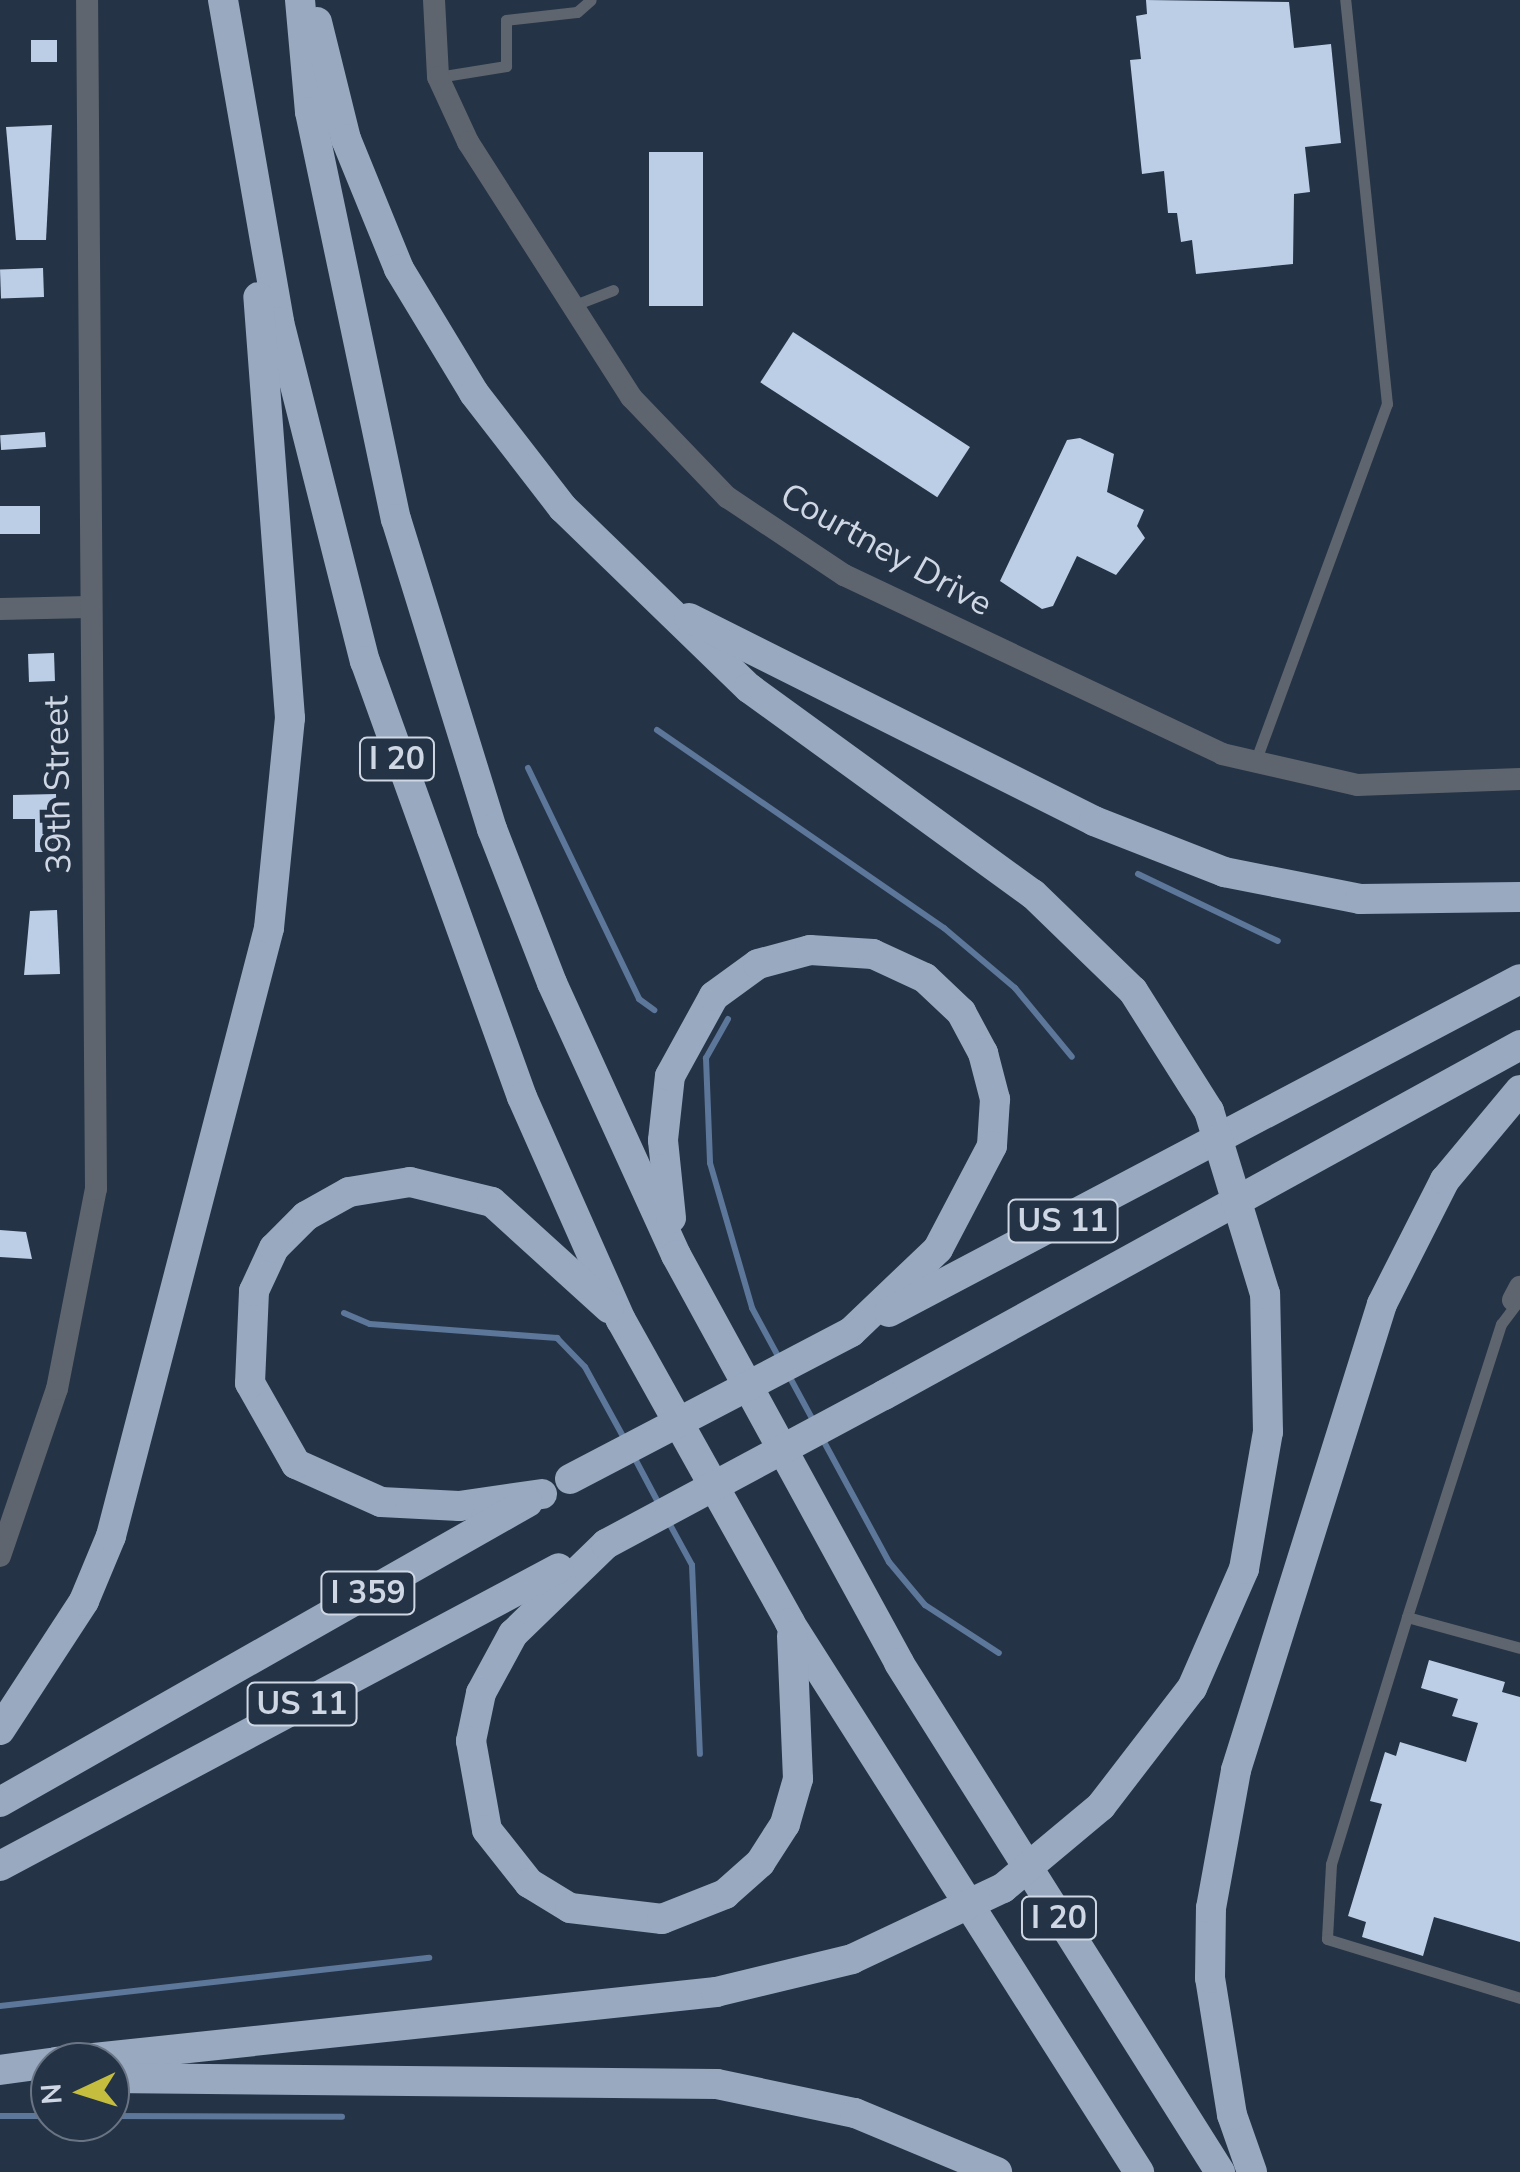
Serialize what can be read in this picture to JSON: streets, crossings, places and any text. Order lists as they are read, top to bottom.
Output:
{
  "streets": {
    "highway": ["I 20", "US 11", "I 359"],
    "street": ["Courtney Drive", "39th Street"]
  },
  "crossings": [
    ["US 11", "I 359"]
  ],
  "north": "left"
}
